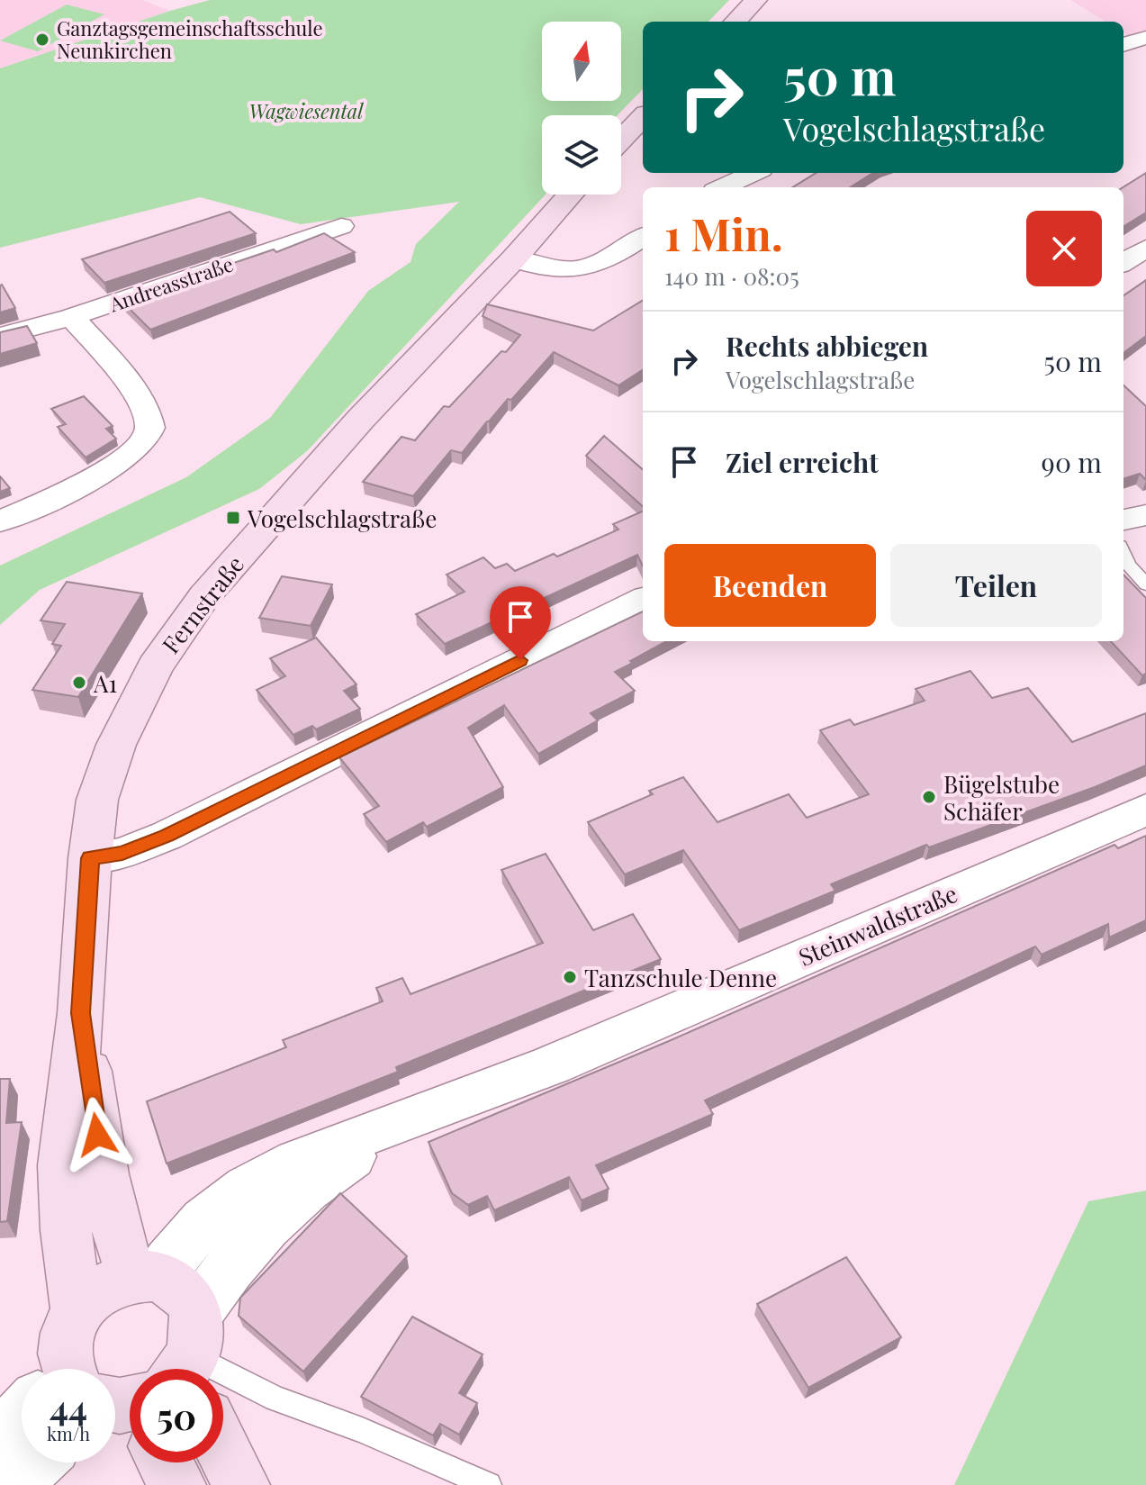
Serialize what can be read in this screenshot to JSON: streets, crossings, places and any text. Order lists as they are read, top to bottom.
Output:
{
  "streets": {
    "main road": ["Fernstraße"],
    "street": ["Andreasstraße", "Steinwaldstraße"]
  },
  "crossings": [
    ["Fernstraße", "Steinwaldstraße"]
  ],
  "parks": ["Wagwiesental"],
  "places": {
    "other": [
      "Ganztagsgemeinschaftsschule Neunkirchen",
      "A1",
      "Bügelstube Schäfer",
      "Tanzschule Denne"
    ],
    "transit": ["Vogelschlagstraße"]
  },
  "north": "top",
  "page": {
    "turn": ["50 m", "Vogelschlagstraße"],
    "heading": ["1 Min.", "140 m · 08:05"],
    "list": [
      {
        "name": "Rechts abbiegen",
        "note": "Vogelschlagstraße",
        "value": "50 m"
      },
      {
        "name": "Ziel erreicht",
        "value": "90 m"
      }
    ],
    "buttons": ["Beenden", "Teilen"],
    "speed": "44 km/h",
    "limit": "50"
  }
}
